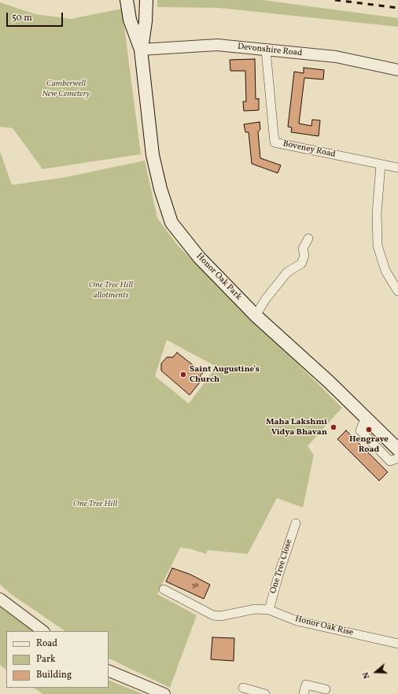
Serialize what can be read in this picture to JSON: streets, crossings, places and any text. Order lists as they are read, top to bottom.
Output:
{
  "streets": {
    "main road": ["Honor Oak Park"],
    "street": [
      "Devonshire Road",
      "Boveney Road",
      "One Tree Close",
      "Honor Oak Rise"
    ]
  },
  "crossings": [
    ["Devonshire Road", "Boveney Road"],
    ["Devonshire Road", "Honor Oak Park"],
    ["One Tree Close", "Honor Oak Rise"]
  ],
  "parks": ["Camberwell New Cemetery", "One Tree Hill allotments", "One Tree Hill"],
  "places": ["Saint Augustine's Church", "Maha Lakshmi Vidya Bhavan", "Hengrave Road"],
  "house_numbers": ["36"],
  "legend": ["Road", "Park", "Building"],
  "scale_bar": "50 m",
  "north": "left"
}
